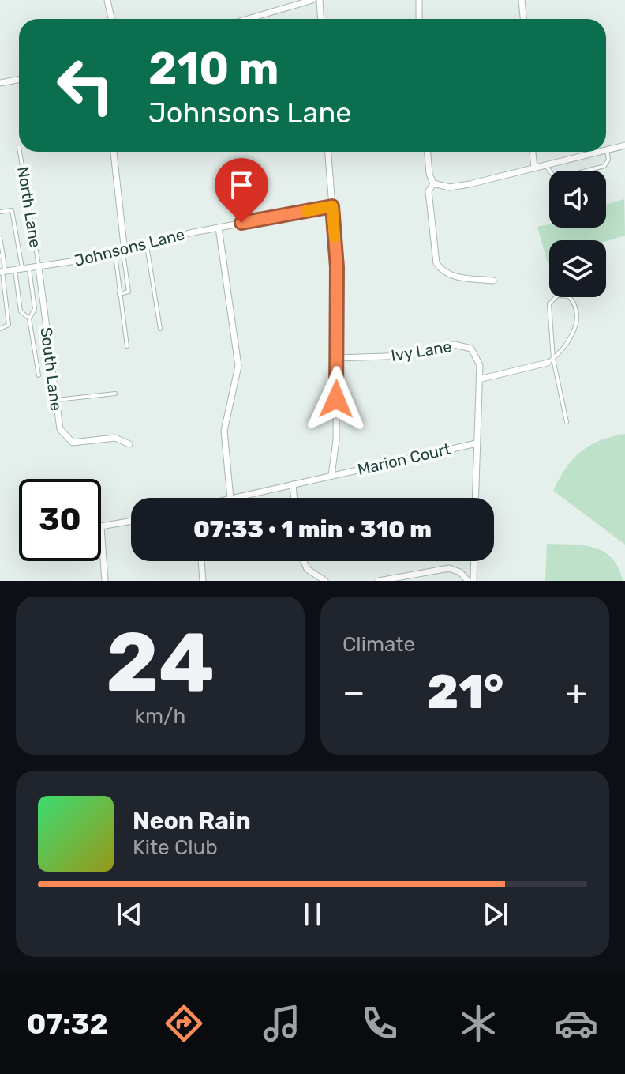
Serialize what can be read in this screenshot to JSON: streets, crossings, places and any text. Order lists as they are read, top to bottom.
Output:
{
  "streets": {
    "street": [
      "Johnsons Lane",
      "Ivy Lane",
      "South Lane",
      "Marion Court"
    ],
    "lane": ["North Lane"]
  },
  "crossings": [
    ["North Lane", "Johnsons Lane"],
    ["North Lane", "South Lane"],
    ["Johnsons Lane", "South Lane"],
    ["Ivy Lane", "Marion Court"]
  ],
  "page": {
    "turn": ["210 m", "Johnsons Lane"],
    "limit": "30",
    "trip": "07:33 · 1 min · 310 m",
    "tile": [
      ["24", "km/h"],
      "Climate"
    ],
    "heat": ["−", "21°", "+"],
    "song": ["Neon Rain", "Kite Club"],
    "tabs": "07:32"
  }
}
